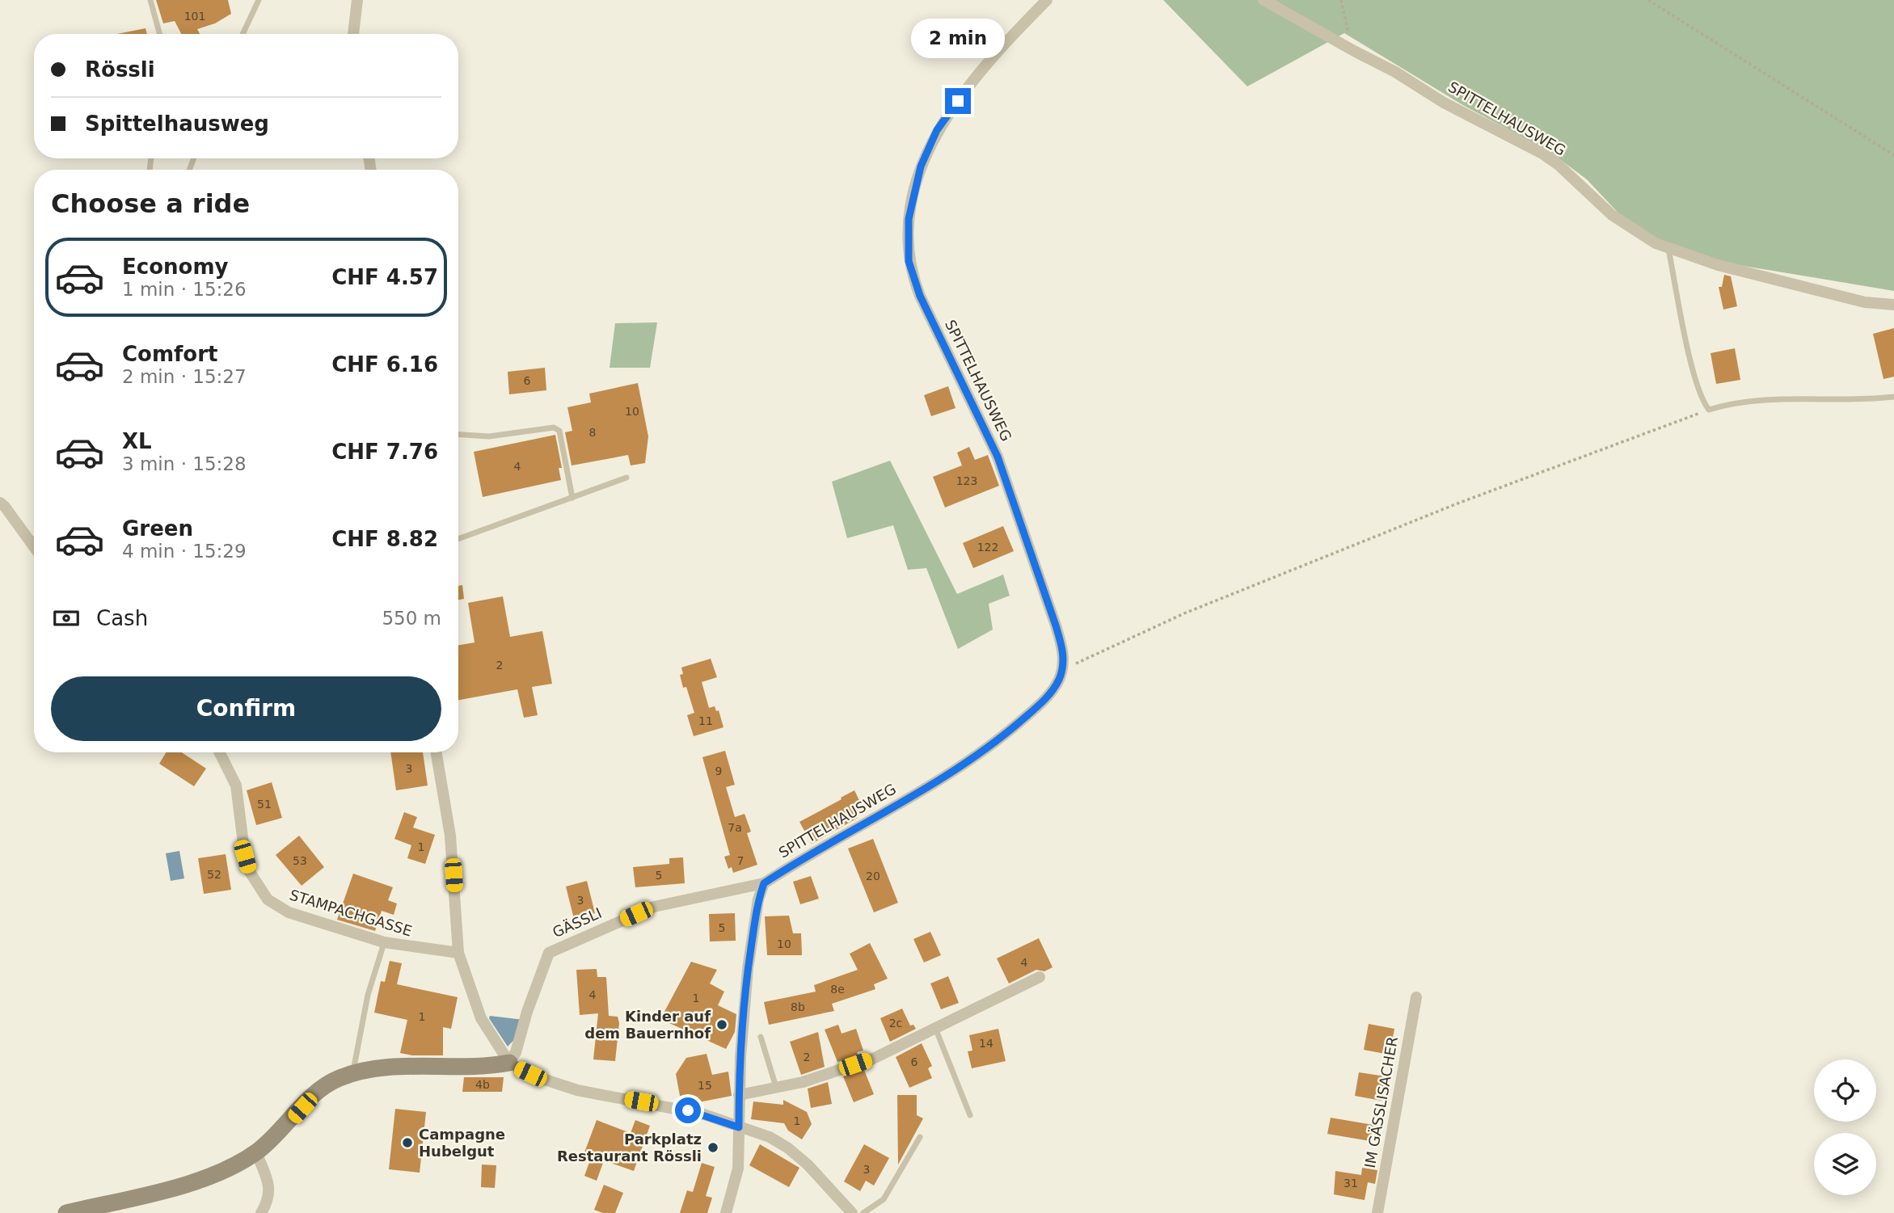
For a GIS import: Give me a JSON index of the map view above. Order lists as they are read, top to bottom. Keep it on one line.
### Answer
{"streets":{"street":["SPITTELHAUSWEG","STAMPACHGASSE","GÄSSLI","IM GÄSSLISACHER"]},"crossings":[["SPITTELHAUSWEG","GÄSSLI"]],"places":["Kinder auf dem Bauernhof","Campagne Hubelgut","Parkplatz Restaurant Rössli"],"house_numbers":["101","6","10","8","4","123","122","2","11","3","9","51","7a","1","53","7","52","5","20","3","5","10","4","8e","4","1","8b","1","2c","14","2","6","4b","15","1","3","31"],"page":{"bubble":"2 min","banner":["Rössli","Spittelhausweg"],"heading":"Choose a ride","list":[{"name":"Economy","note":"1 min · 15:26","value":"CHF 4.57"},{"name":"Comfort","note":"2 min · 15:27","value":"CHF 6.16"},{"name":"XL","note":"3 min · 15:28","value":"CHF 7.76"},{"name":"Green","note":"4 min · 15:29","value":"CHF 8.82"}],"pay":["Cash","550 m"],"buttons":"Confirm"}}
